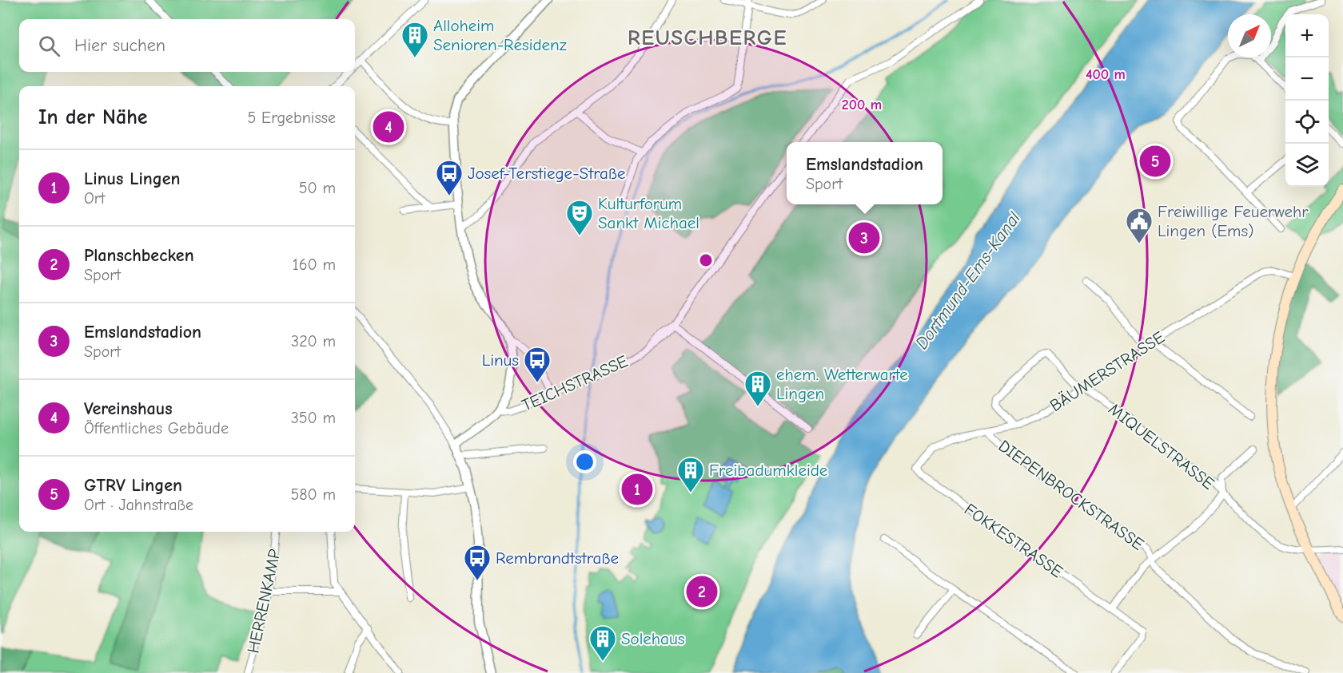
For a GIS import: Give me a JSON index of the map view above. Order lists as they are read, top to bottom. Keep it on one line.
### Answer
{"streets":{"street":["BÄUMERSTRASSE","TEICHSTRASSE","MIQUELSTRASSE","DIEPENBROCKSTRASSE","FOKKESTRASSE","HERRENKAMP"]},"crossings":[["BÄUMERSTRASSE","MIQUELSTRASSE"],["BÄUMERSTRASSE","DIEPENBROCKSTRASSE"],["BÄUMERSTRASSE","FOKKESTRASSE"]],"districts":["REUSCHBERGE"],"water":["Dortmund-Ems-Kanal"],"places":{"building":["Alloheim Senioren-Residenz","ehem. Wetterwarte Lingen","Freibadumkleide","Solehaus"],"bus stop":["Josef-Terstiege-Straße","Linus","Rembrandtstraße"],"theatre":["Kulturforum Sankt Michael"],"public building":["Freiwillige Feuerwehr Lingen (Ems)"]},"north":"top right","page":{"map_buttons":["+","−"],"search":"Hier suchen","heading":["In der Nähe","5 Ergebnisse"],"pins":["4","5","3","1","2"],"popup":["Emslandstadion","Sport"],"list":[{"mark":"1","name":"Linus Lingen","note":"Ort","value":"50 m"},{"mark":"2","name":"Planschbecken","note":"Sport","value":"160 m"},{"mark":"3","name":"Emslandstadion","note":"Sport","value":"320 m"},{"mark":"4","name":"Vereinshaus","note":"Öffentliches Gebäude","value":"350 m"},{"mark":"5","name":"GTRV Lingen","note":"Ort · Jahnstraße","value":"580 m"}]},"rings":["400 m","200 m"]}
